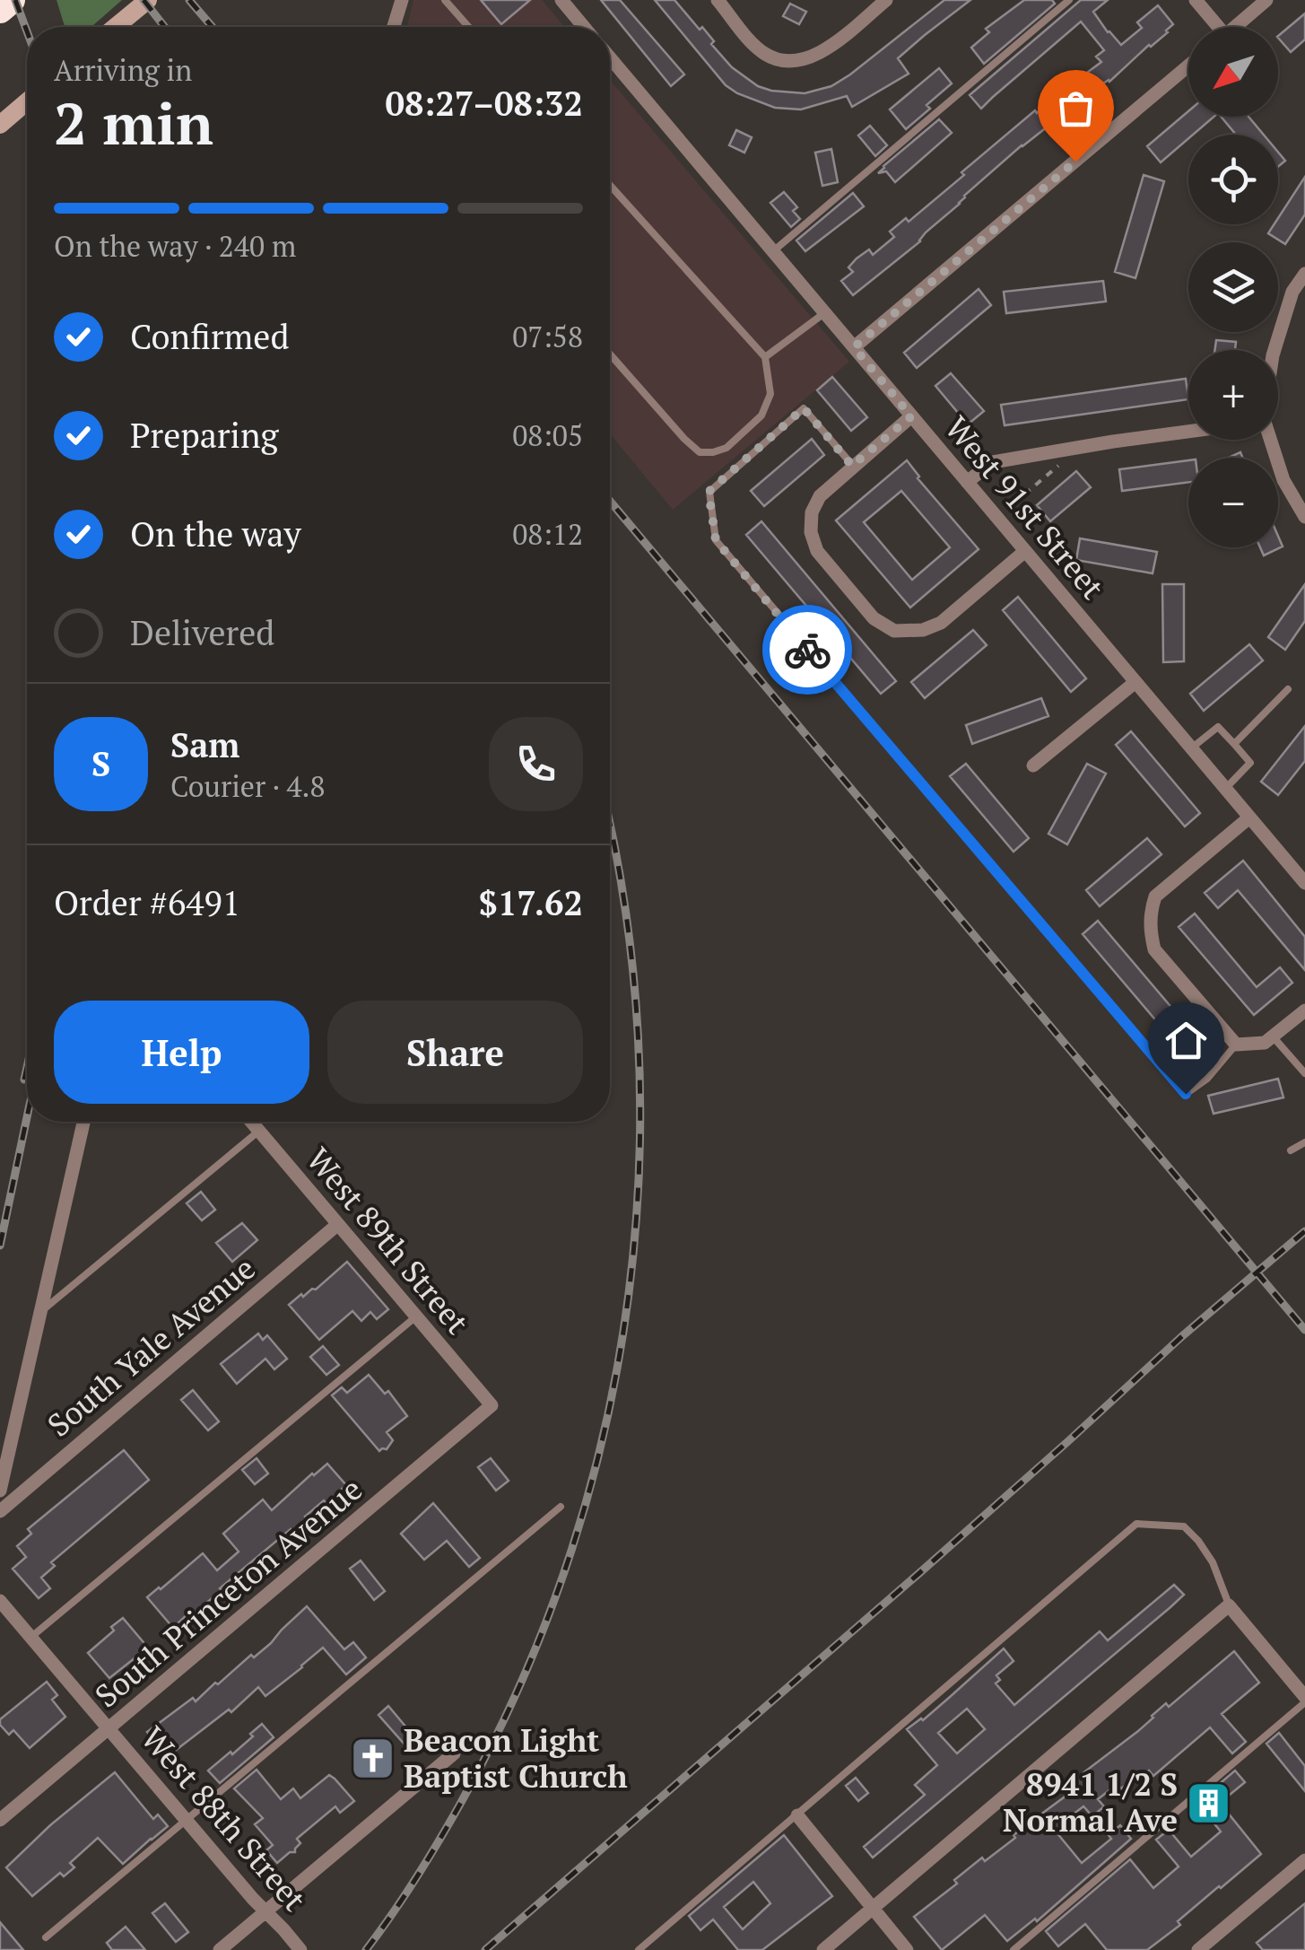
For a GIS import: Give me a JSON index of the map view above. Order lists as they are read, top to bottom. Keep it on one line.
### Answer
{"streets":{"street":["West 91st Street","West 89th Street","South Yale Avenue","South Princeton Avenue","West 88th Street"]},"crossings":[["West 89th Street","South Yale Avenue"],["West 89th Street","South Princeton Avenue"],["South Princeton Avenue","West 88th Street"]],"places":{"church":["Beacon Light Baptist Church"],"building":["8941 1/2 S Normal Ave"]},"north":"bottom left","page":{"map_buttons":["+","−"],"heading":["2 min","Arriving in","08:27–08:32"],"panel":["Sam","Courier · 4.8","Order #6491","$17.62"],"bar":"On the way · 240 m","list":[["Confirmed","07:58"],["Preparing","08:05"],["On the way","08:12"],"Delivered"],"round":"S","buttons":["Help","Share"]}}
